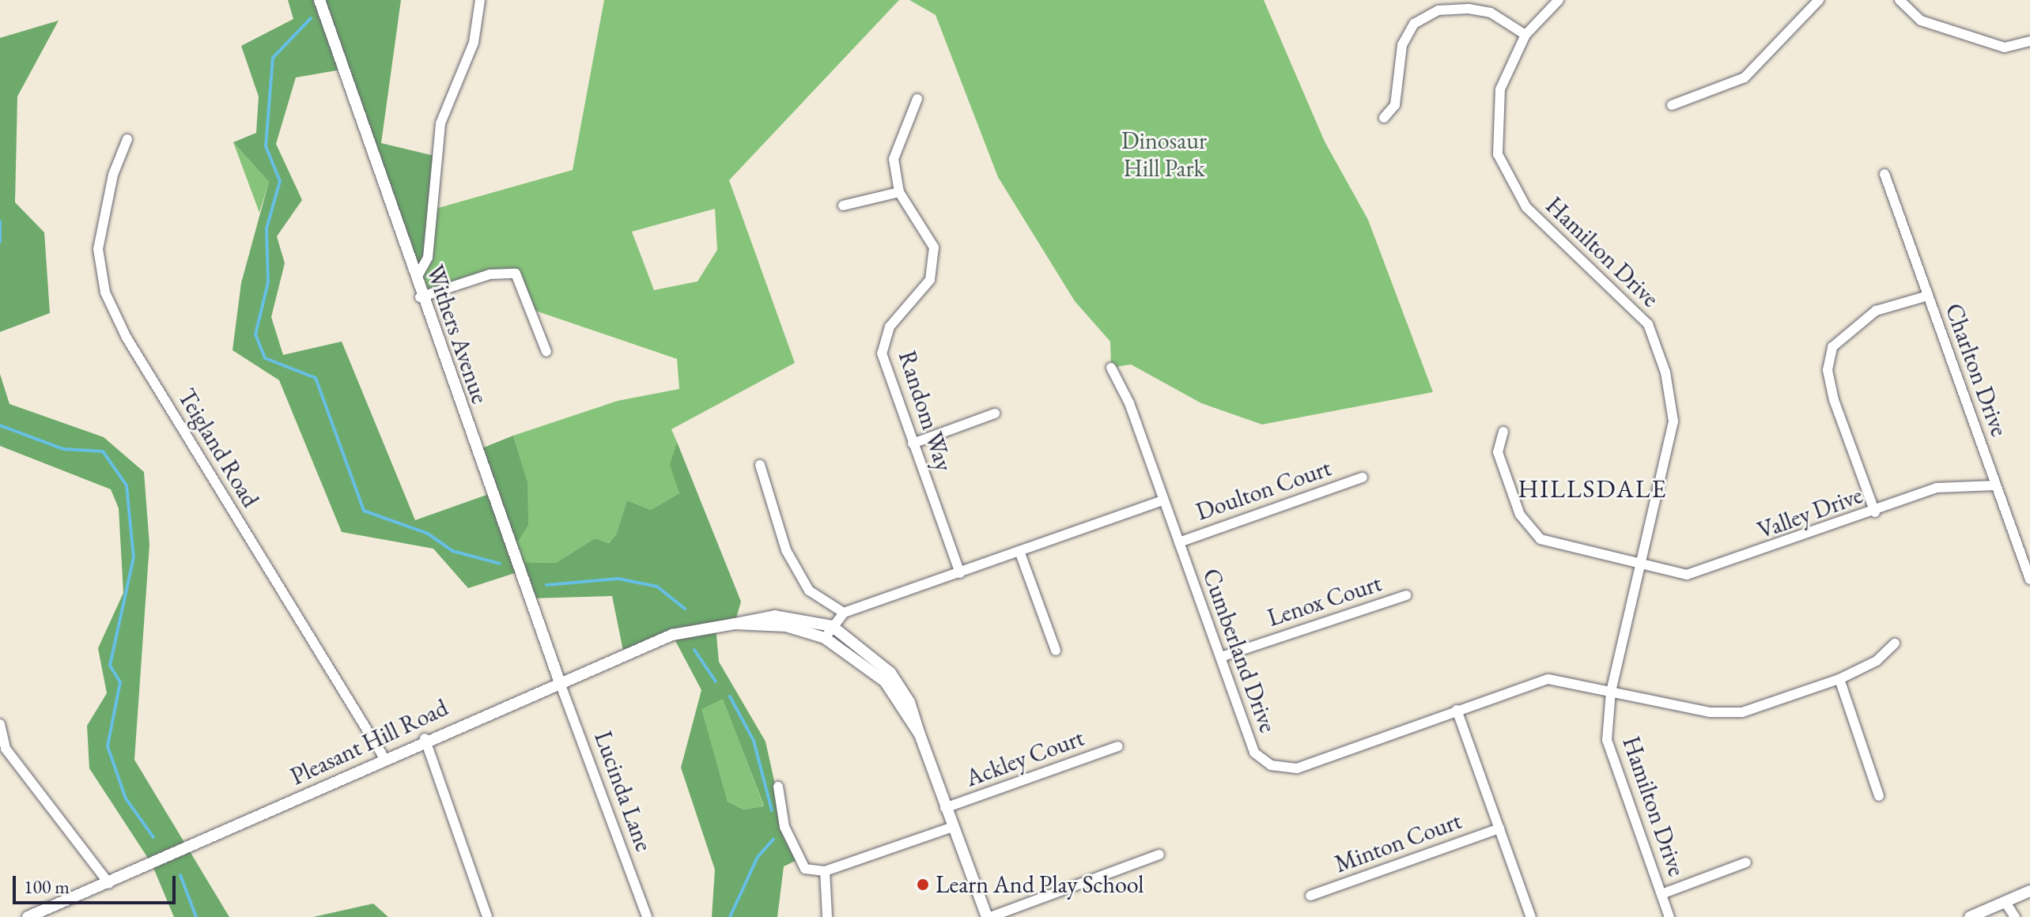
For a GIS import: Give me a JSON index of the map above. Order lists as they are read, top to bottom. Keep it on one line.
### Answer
{"streets":{"street":["Hamilton Drive","Withers Avenue","Charlton Drive","Random Way","Teigland Road","Doulton Court","Valley Drive","Lenox Court","Cumberland Drive","Pleasant Hill Road","Ackley Court","Lucinda Lane","Minton Court"]},"crossings":[["Hamilton Drive","Valley Drive"],["Hamilton Drive","Cumberland Drive"],["Withers Avenue","Pleasant Hill Road"],["Withers Avenue","Lucinda Lane"],["Charlton Drive","Valley Drive"],["Teigland Road","Pleasant Hill Road"],["Doulton Court","Cumberland Drive"],["Lenox Court","Cumberland Drive"],["Pleasant Hill Road","Ackley Court"],["Pleasant Hill Road","Lucinda Lane"]],"districts":["HILLSDALE"],"parks":["Dinosaur Hill Park"],"places":["Learn And Play School"],"scale_bar":"100 m"}
